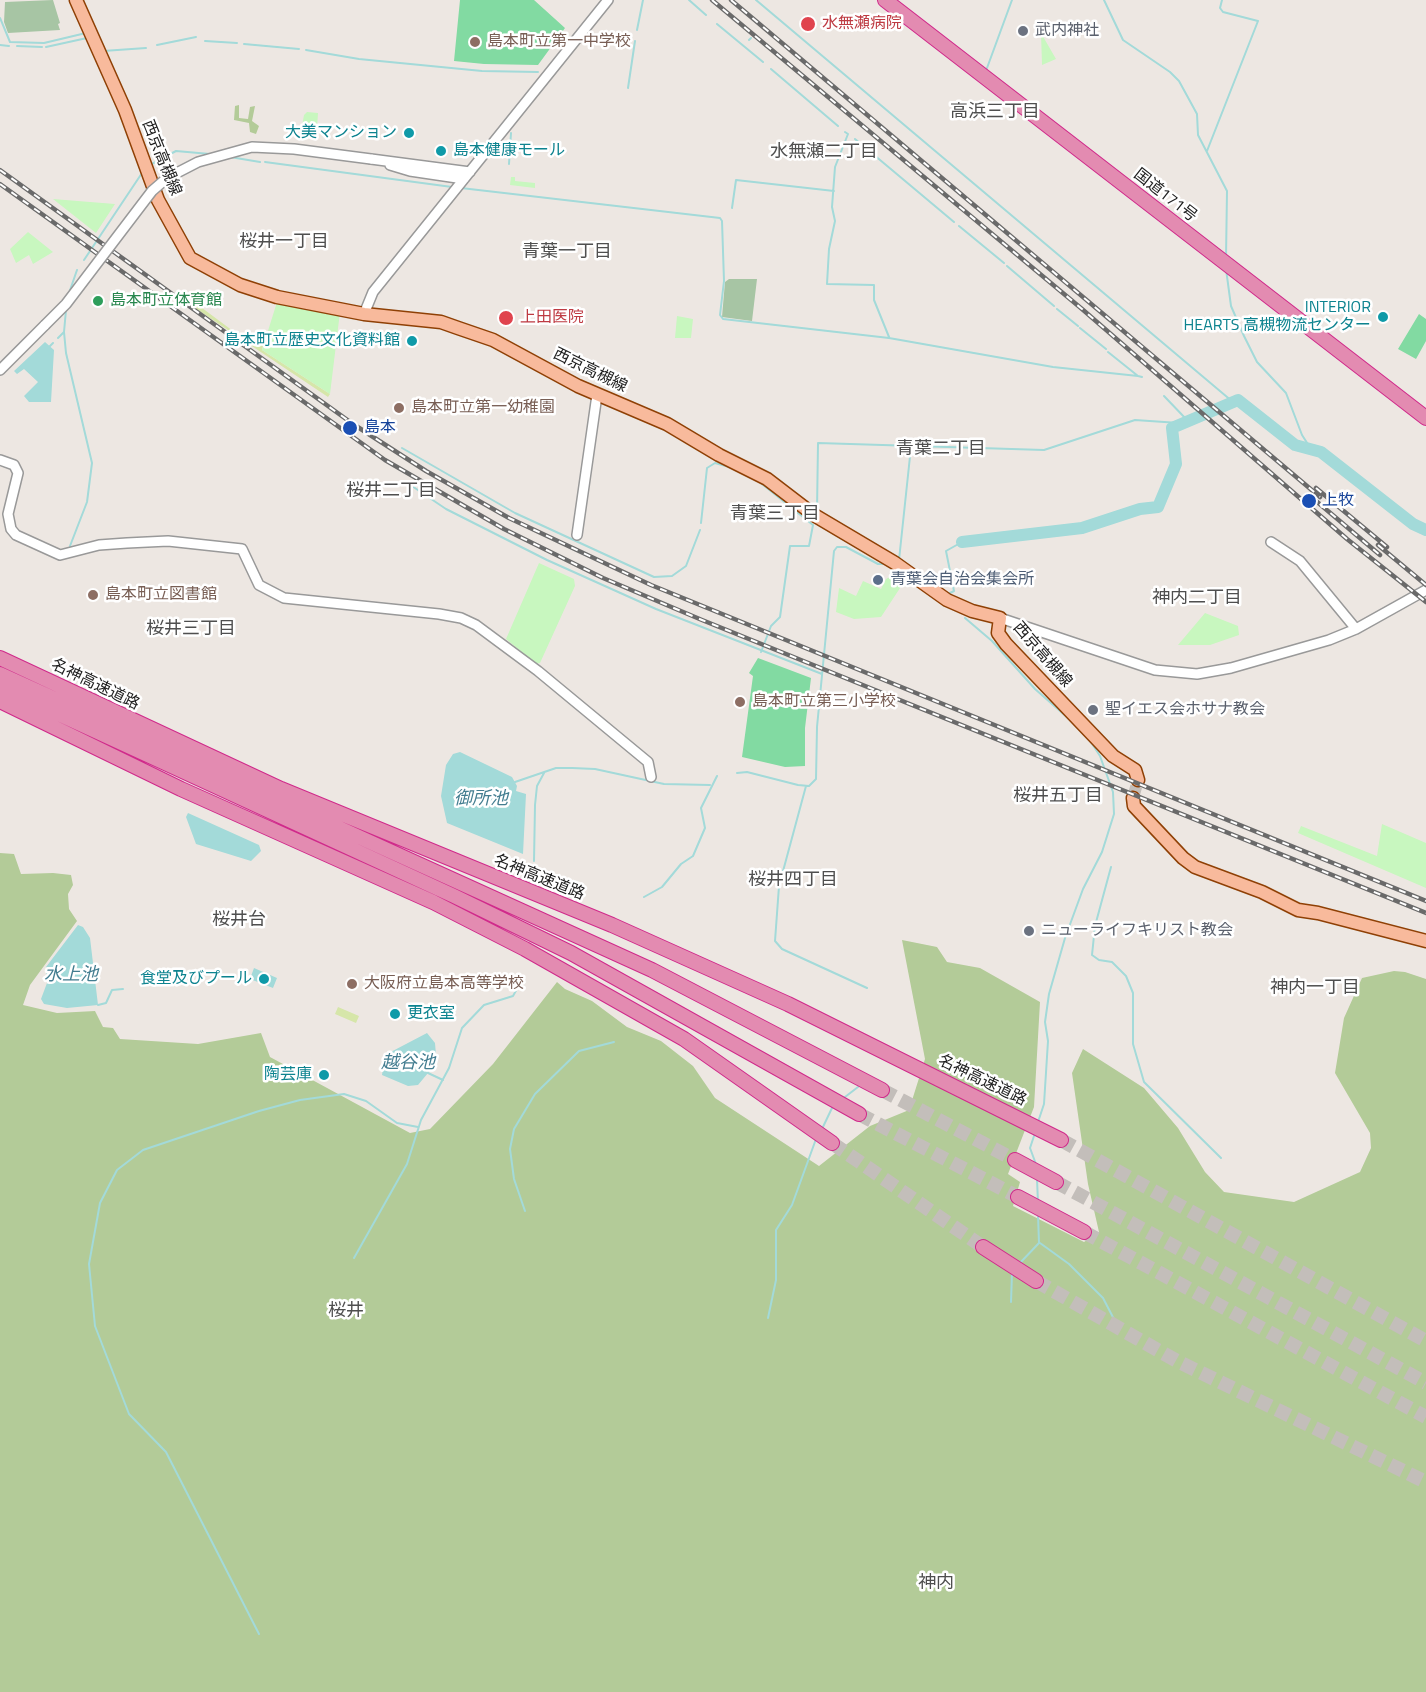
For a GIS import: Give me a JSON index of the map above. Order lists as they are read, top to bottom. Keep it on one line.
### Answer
{"streets":{"highway":["国道171号","名神高速道路"],"main road":["西京高槻線"]},"districts":["高浜三丁目","水無瀬二丁目","桜井一丁目","青葉一丁目","青葉二丁目","桜井二丁目","青葉三丁目","神内二丁目","桜井三丁目","桜井五丁目","桜井四丁目","桜井台","神内一丁目","桜井","神内"],"water":["御所池","水上池","越谷池"],"places":["水無瀬病院","武内神社","島本町立第一中学校","大美マンション","島本健康モール","島本町立体育館","INTERIOR HEARTS 高槻物流センター","上田医院","島本町立歴史文化資料館","島本町立第一幼稚園","島本","上牧","青葉会自治会集会所","島本町立図書館","島本町立第三小学校","聖イエス会ホサナ教会","ニューライフキリスト教会","食堂及びプール","大阪府立島本高等学校","更衣室","陶芸庫"]}
